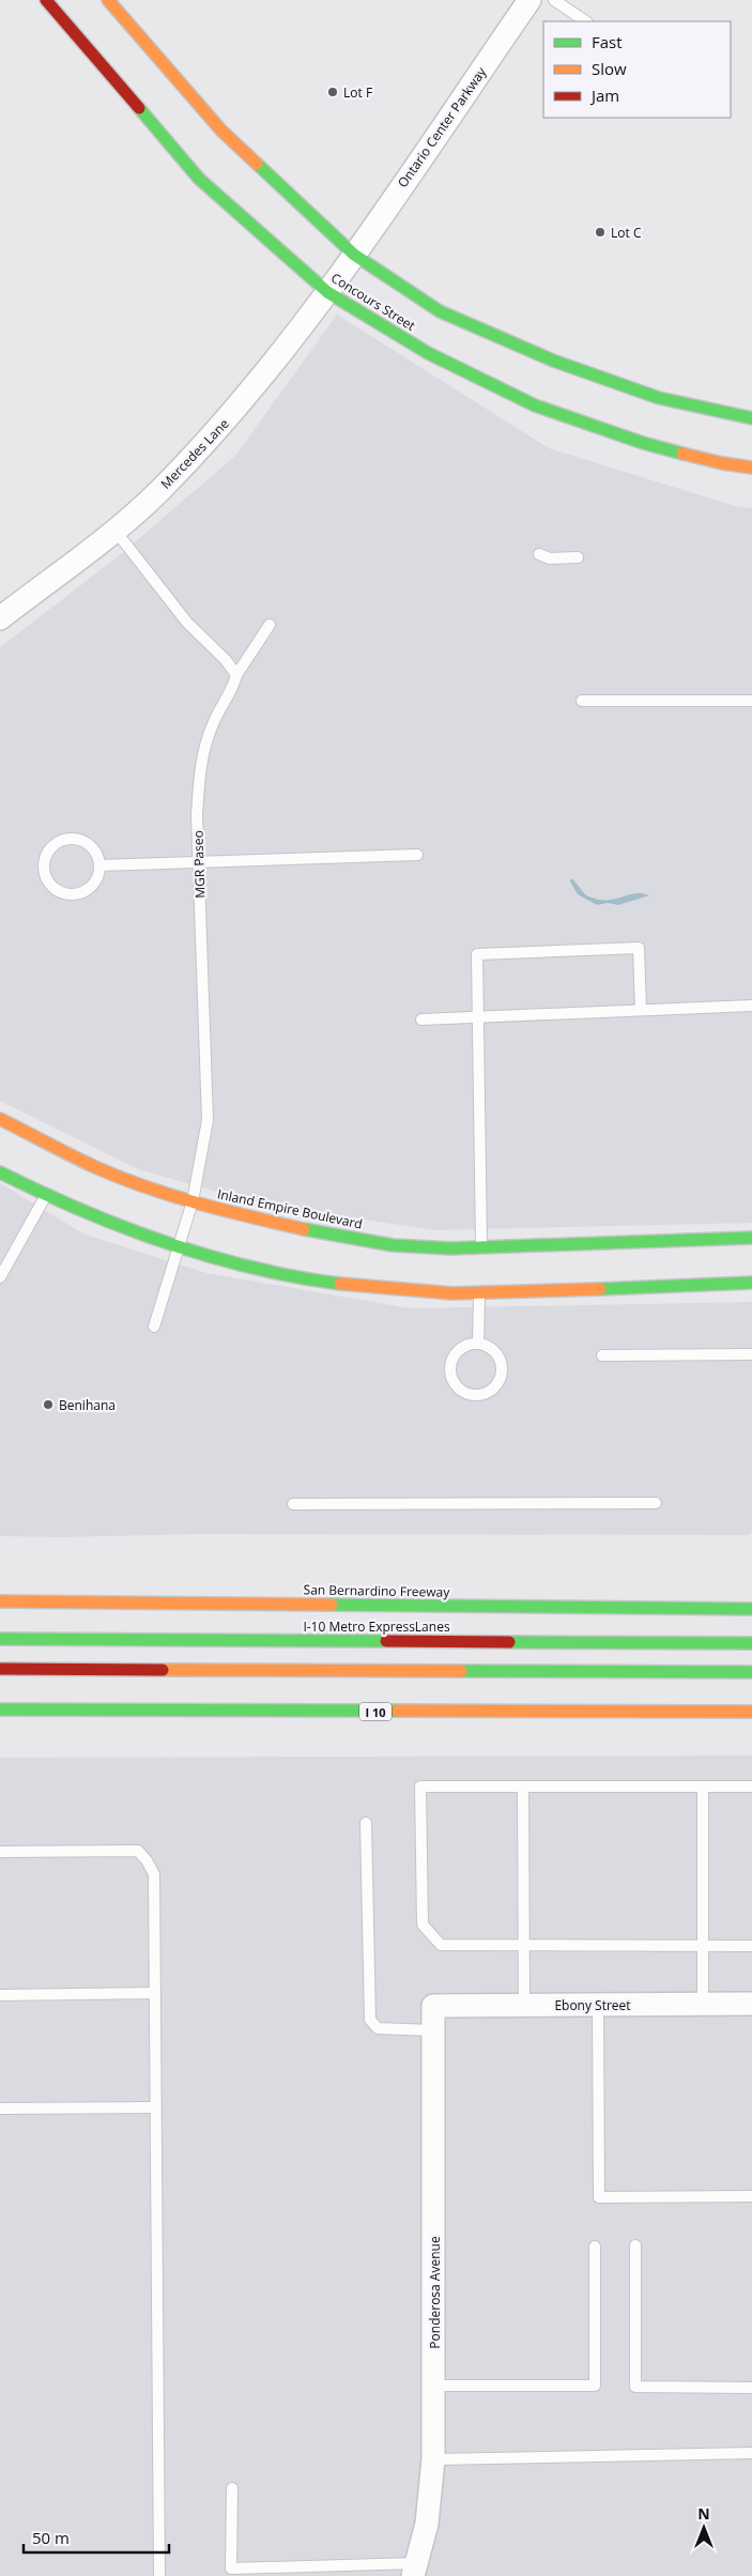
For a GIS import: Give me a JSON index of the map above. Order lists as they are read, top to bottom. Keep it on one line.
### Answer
{"streets":{"main road":["Concours Street","Inland Empire Boulevard","San Bernardino Freeway","I-10 Metro ExpressLanes","I 10"],"street":["Ontario Center Parkway","Mercedes Lane","Ebony Street","Ponderosa Avenue"],"lane":["MGR Paseo"]},"crossings":[["Ontario Center Parkway","Concours Street"],["Ontario Center Parkway","Mercedes Lane"],["Concours Street","Mercedes Lane"],["MGR Paseo","Inland Empire Boulevard"],["Ebony Street","Ponderosa Avenue"]],"places":["Lot F","Lot C","Benihana"],"legend":["Fast","Slow","Jam"],"scale_bar":"50 m","north":"top"}
